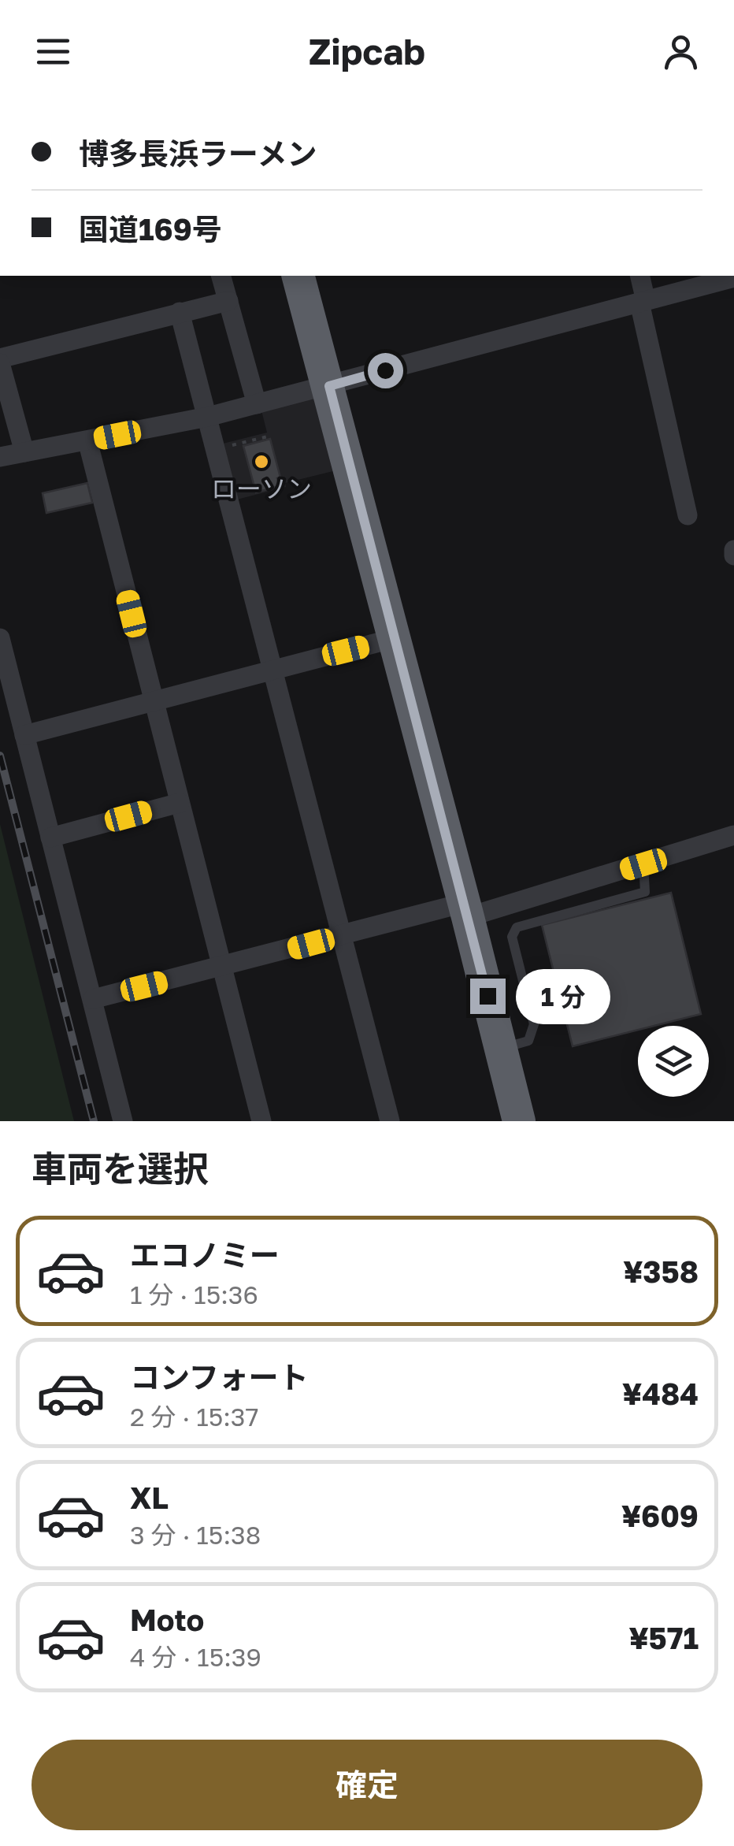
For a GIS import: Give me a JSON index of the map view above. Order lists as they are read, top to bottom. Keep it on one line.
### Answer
{"places":["ローソン"],"page":{"header":"Zipcab","banner":["博多長浜ラーメン","国道169号"],"bubble":"1 分","heading":"車両を選択","list":[{"name":"エコノミー","note":"1 分 · 15:36","value":"¥358"},{"name":"コンフォート","note":"2 分 · 15:37","value":"¥484"},{"name":"XL","note":"3 分 · 15:38","value":"¥609"},{"name":"Moto","note":"4 分 · 15:39","value":"¥571"}],"buttons":"確定"}}
